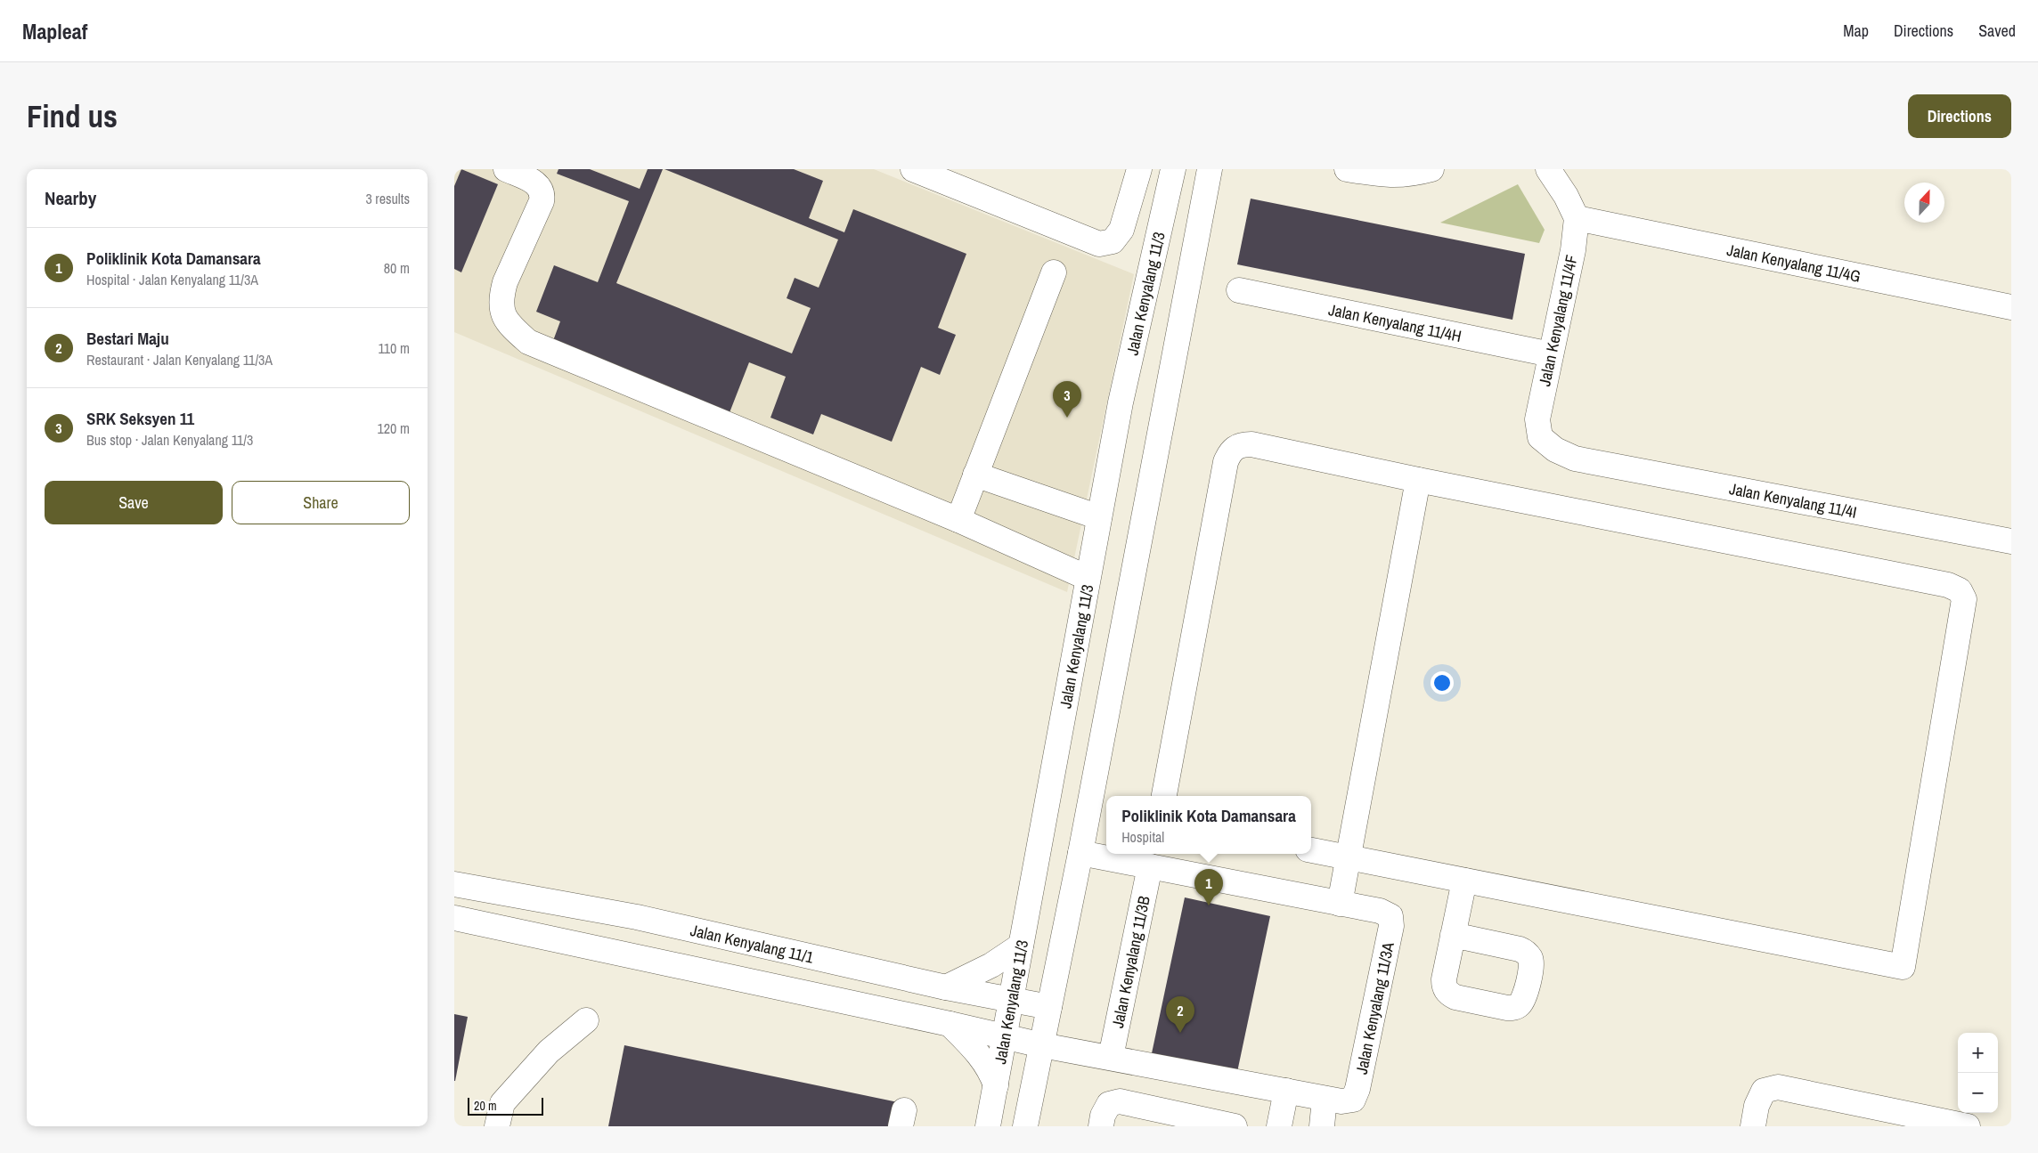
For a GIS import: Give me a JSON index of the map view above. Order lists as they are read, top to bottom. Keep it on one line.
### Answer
{"streets":{"street":["Jalan Kenyalang 11/4G","Jalan Kenyalang 11/3","Jalan Kenyalang 11/4F","Jalan Kenyalang 11/4H","Jalan Kenyalang 11/4I","Jalan Kenyalang 11/1","Jalan Kenyalang 11/3B","Jalan Kenyalang 11/3A"]},"crossings":[["Jalan Kenyalang 11/4G","Jalan Kenyalang 11/4F"],["Jalan Kenyalang 11/3","Jalan Kenyalang 11/1"],["Jalan Kenyalang 11/4F","Jalan Kenyalang 11/4H"],["Jalan Kenyalang 11/4F","Jalan Kenyalang 11/4I"],["Jalan Kenyalang 11/3B","Jalan Kenyalang 11/3A"]],"scale_bar":"20 m","north":"top","page":{"header":"Mapleaf","nav":["Map","Directions","Saved"],"buttons":["Directions",["Save","Share"]],"title":"Find us","heading":["Nearby","3 results"],"list":[{"mark":"1","name":"Poliklinik Kota Damansara","note":"Hospital · Jalan Kenyalang 11/3A","value":"80 m"},{"mark":"2","name":"Bestari Maju","note":"Restaurant · Jalan Kenyalang 11/3A","value":"110 m"},{"mark":"3","name":"SRK Seksyen 11","note":"Bus stop · Jalan Kenyalang 11/3","value":"120 m"}],"pins":["3","1","2"],"popup":["Poliklinik Kota Damansara","Hospital"],"map_buttons":["+","−"],"scale":"20 m"}}
